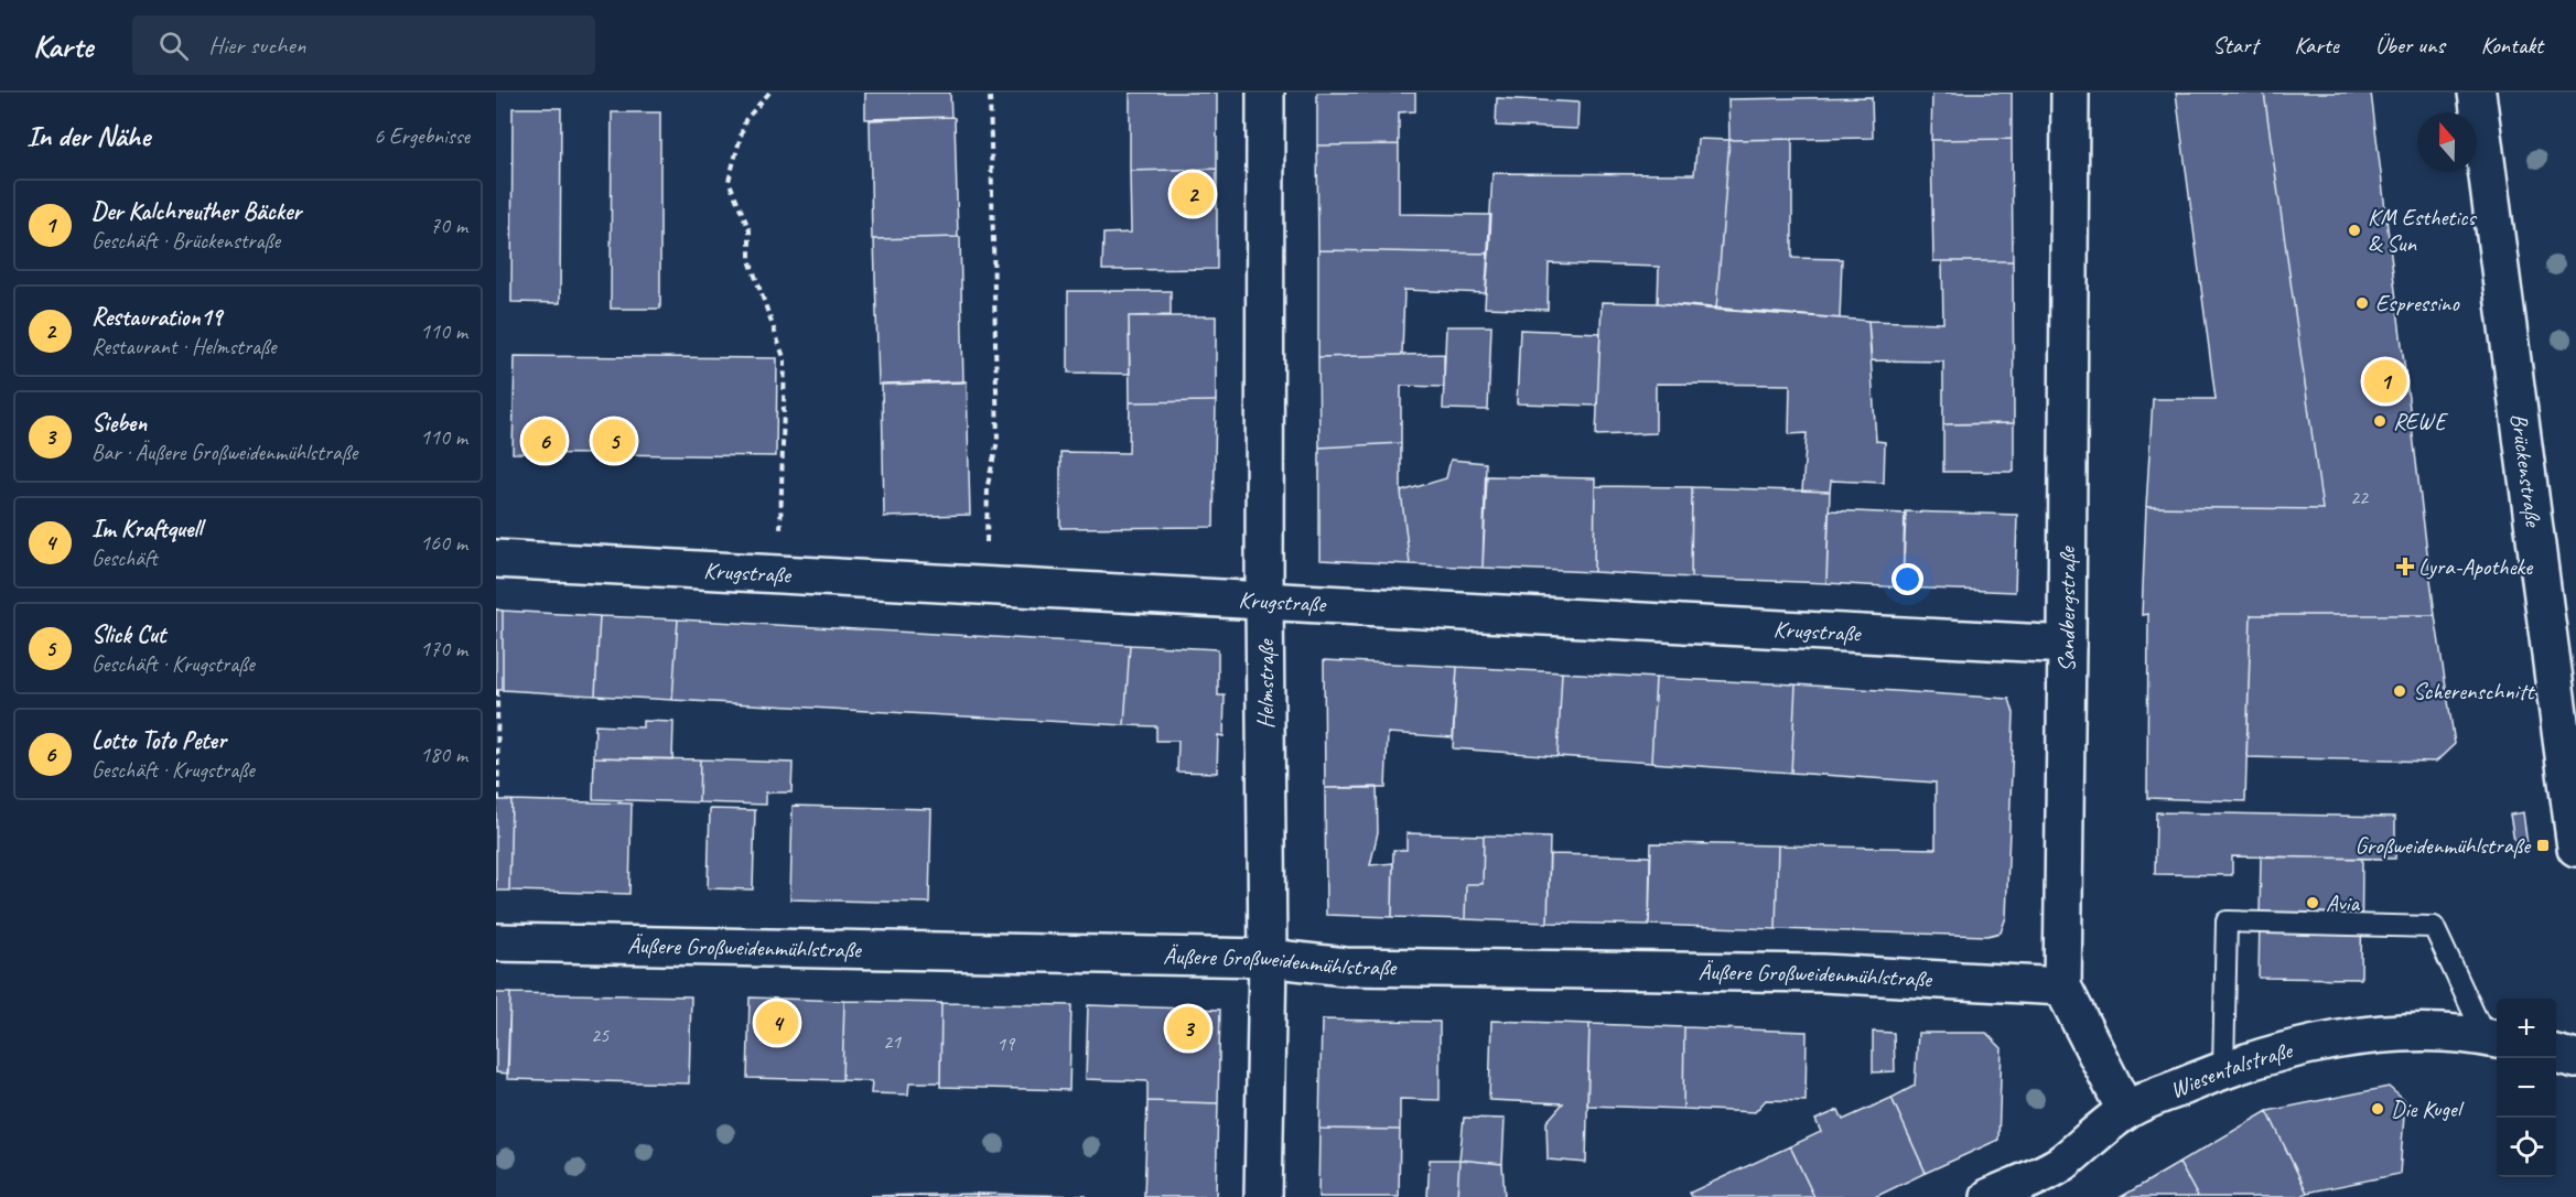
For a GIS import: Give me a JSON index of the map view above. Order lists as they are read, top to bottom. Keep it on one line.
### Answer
{"streets":{"street":["Brückenstraße","Krugstraße","Sandbergstraße","Helmstraße","Äußere Großweidenmühlstraße","Wiesentalstraße"]},"crossings":[["Krugstraße","Sandbergstraße"],["Krugstraße","Helmstraße"],["Sandbergstraße","Äußere Großweidenmühlstraße"],["Sandbergstraße","Wiesentalstraße"],["Helmstraße","Äußere Großweidenmühlstraße"]],"places":{"other":["KM Esthetics & Sun","Espressino","REWE","Scherenschnitt","Avia","Die Kugel"],"health":["Lyra-Apotheke"],"transit":["Großweidenmühlstraße"]},"house_numbers":["22","25","21","19"],"north":"top","page":{"header":"Karte","search":"Hier suchen","nav":["Start","Karte","Über uns","Kontakt"],"heading":["In der Nähe","6 Ergebnisse"],"pins":["2","1","5","6","4","3"],"list":[{"mark":"1","name":"Der Kalchreuther Bäcker","note":"Geschäft · Brückenstraße","value":"70 m"},{"mark":"2","name":"Restauration19","note":"Restaurant · Helmstraße","value":"110 m"},{"mark":"3","name":"Sieben","note":"Bar · Äußere Großweidenmühlstraße","value":"110 m"},{"mark":"4","name":"Im Kraftquell","note":"Geschäft","value":"160 m"},{"mark":"5","name":"Slick Cut","note":"Geschäft · Krugstraße","value":"170 m"},{"mark":"6","name":"Lotto Toto Peter","note":"Geschäft · Krugstraße","value":"180 m"}],"map_buttons":["+","−"]}}
